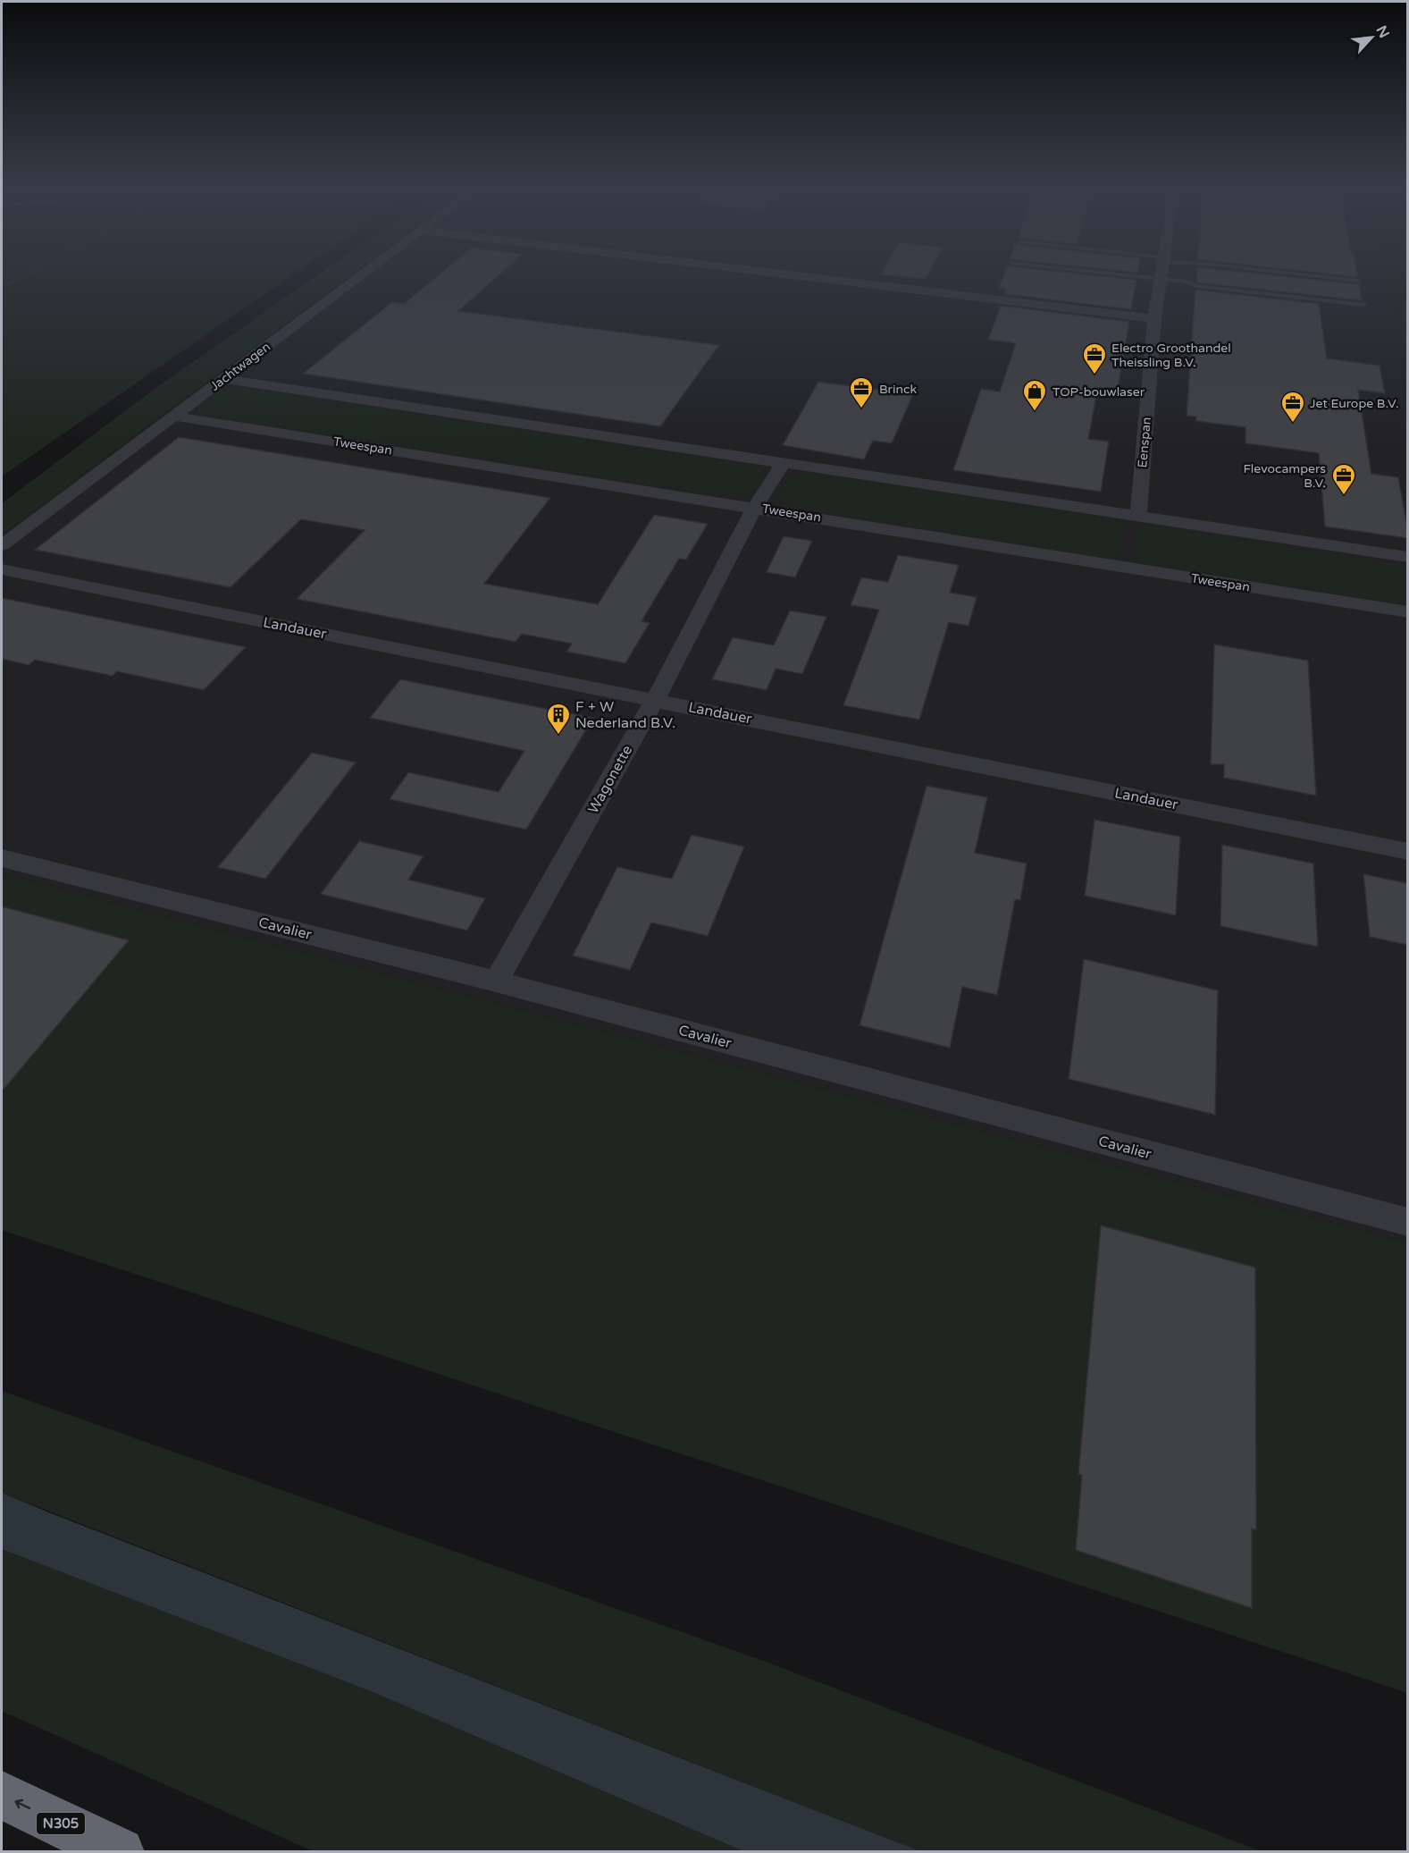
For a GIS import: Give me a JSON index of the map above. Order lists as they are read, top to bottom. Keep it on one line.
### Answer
{"streets":{"highway":["N305"],"street":["Jachtwagen","Eenspan","Tweespan","Landauer","Wagonette","Cavalier"]},"crossings":[["Jachtwagen","Tweespan"],["Tweespan","Wagonette"],["Landauer","Wagonette"],["Wagonette","Cavalier"]],"places":{"office":["Electro Groothandel Theissling B.V.","Brinck","Jet Europe B.V.","Flevocampers B.V."],"shop":["TOP-bouwlaser"],"building":["F + W Nederland B.V."]},"north":"top right"}
